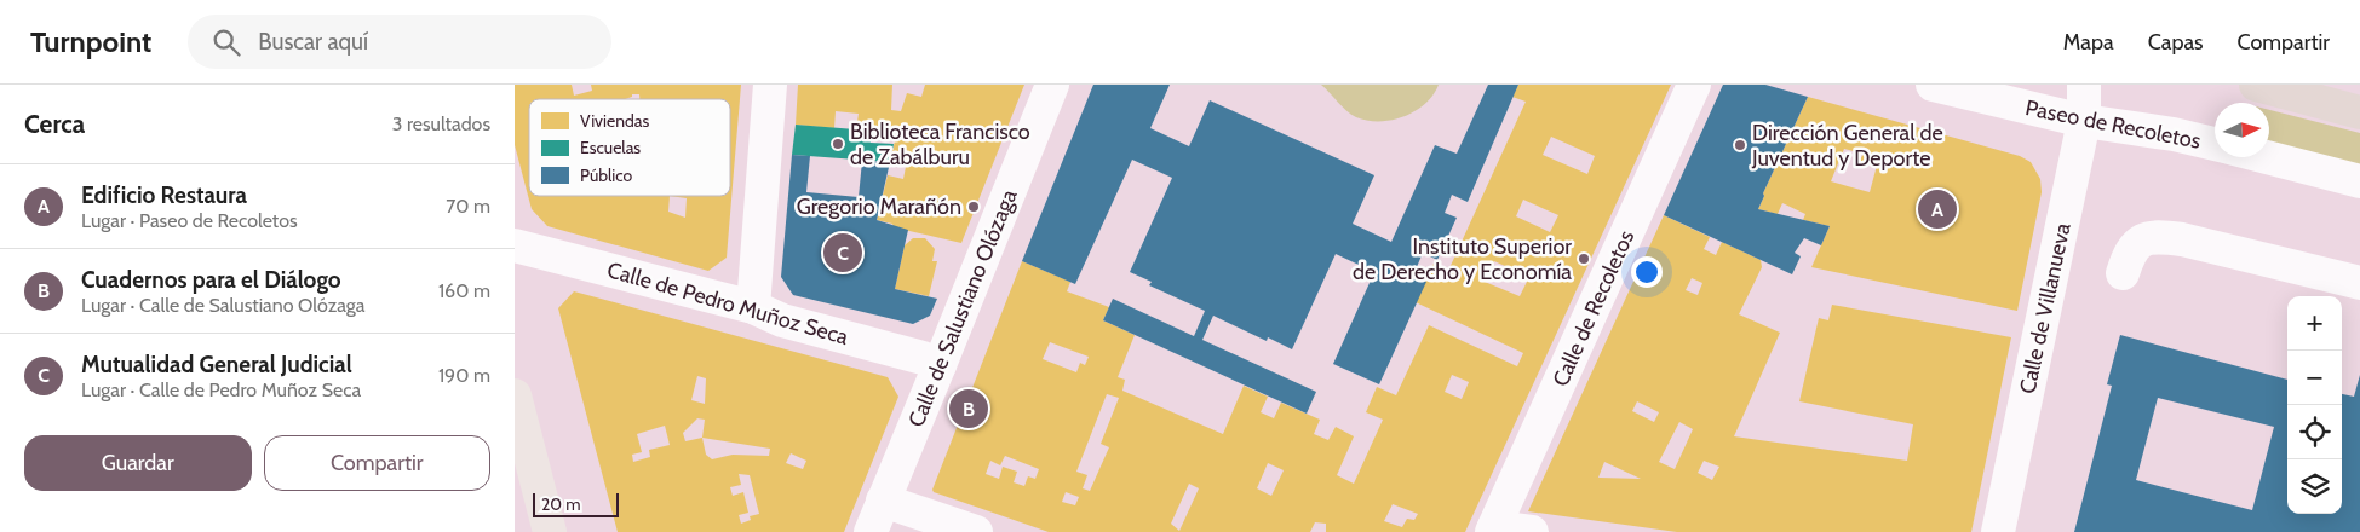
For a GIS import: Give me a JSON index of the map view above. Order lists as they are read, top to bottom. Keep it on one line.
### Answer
{"streets":{"street":["Paseo de Recoletos","Calle de Pedro Muñoz Seca","Calle de Salustiano Olózaga","Calle de Recoletos","Calle de Villanueva"]},"crossings":[["Paseo de Recoletos","Calle de Villanueva"],["Calle de Pedro Muñoz Seca","Calle de Salustiano Olózaga"]],"places":["Biblioteca Francisco de Zabálburu","Dirección General de Juventud y Deporte","Gregorio Marañón","Instituto Superior de Derecho y Economía"],"legend":["Viviendas","Escuelas","Público"],"scale_bar":"20 m","north":"right","page":{"header":"Turnpoint","search":"Buscar aquí","nav":["Mapa","Capas","Compartir"],"heading":["Cerca","3 resultados"],"list":[{"mark":"A","name":"Edificio Restaura","note":"Lugar · Paseo de Recoletos","value":"70 m"},{"mark":"B","name":"Cuadernos para el Diálogo","note":"Lugar · Calle de Salustiano Olózaga","value":"160 m"},{"mark":"C","name":"Mutualidad General Judicial","note":"Lugar · Calle de Pedro Muñoz Seca","value":"190 m"}],"pins":["A","C","B"],"map_buttons":["+","−"],"buttons":["Guardar","Compartir"],"scale":"20 m"}}
